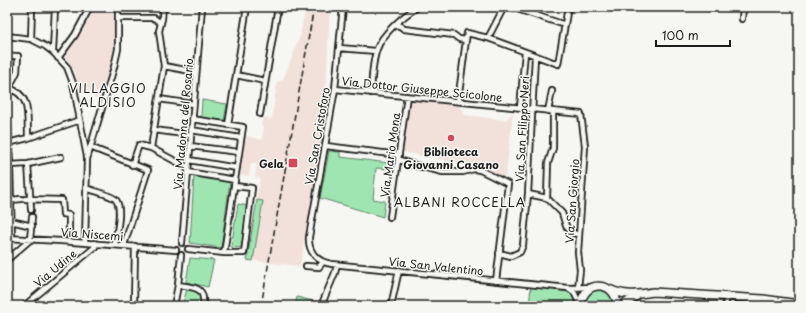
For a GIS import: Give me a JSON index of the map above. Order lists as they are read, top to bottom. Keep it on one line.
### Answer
{"streets":{"street":["Via Dottor Giuseppe Scicolone","Via Madonna del Rosario","Via San Filippo Neri","Via San Cristoforo","Via Mario Mona","Via San Giorgio","Via Niscemi","Via San Valentino","Via Udine"]},"crossings":[["Via Dottor Giuseppe Scicolone","Via San Filippo Neri"],["Via Dottor Giuseppe Scicolone","Via San Cristoforo"],["Via Dottor Giuseppe Scicolone","Via Mario Mona"],["Via Dottor Giuseppe Scicolone","Via San Giorgio"],["Via Madonna del Rosario","Via Niscemi"],["Via San Cristoforo","Via San Valentino"],["Via San Giorgio","Via San Valentino"],["Via Niscemi","Via Udine"]],"districts":["VILLAGGIO ALDISIO","ALBANI ROCCELLA"],"places":{"other":["Biblioteca Giovanni Casano"],"transit":["Gela"]},"scale_bar":"100 m"}
